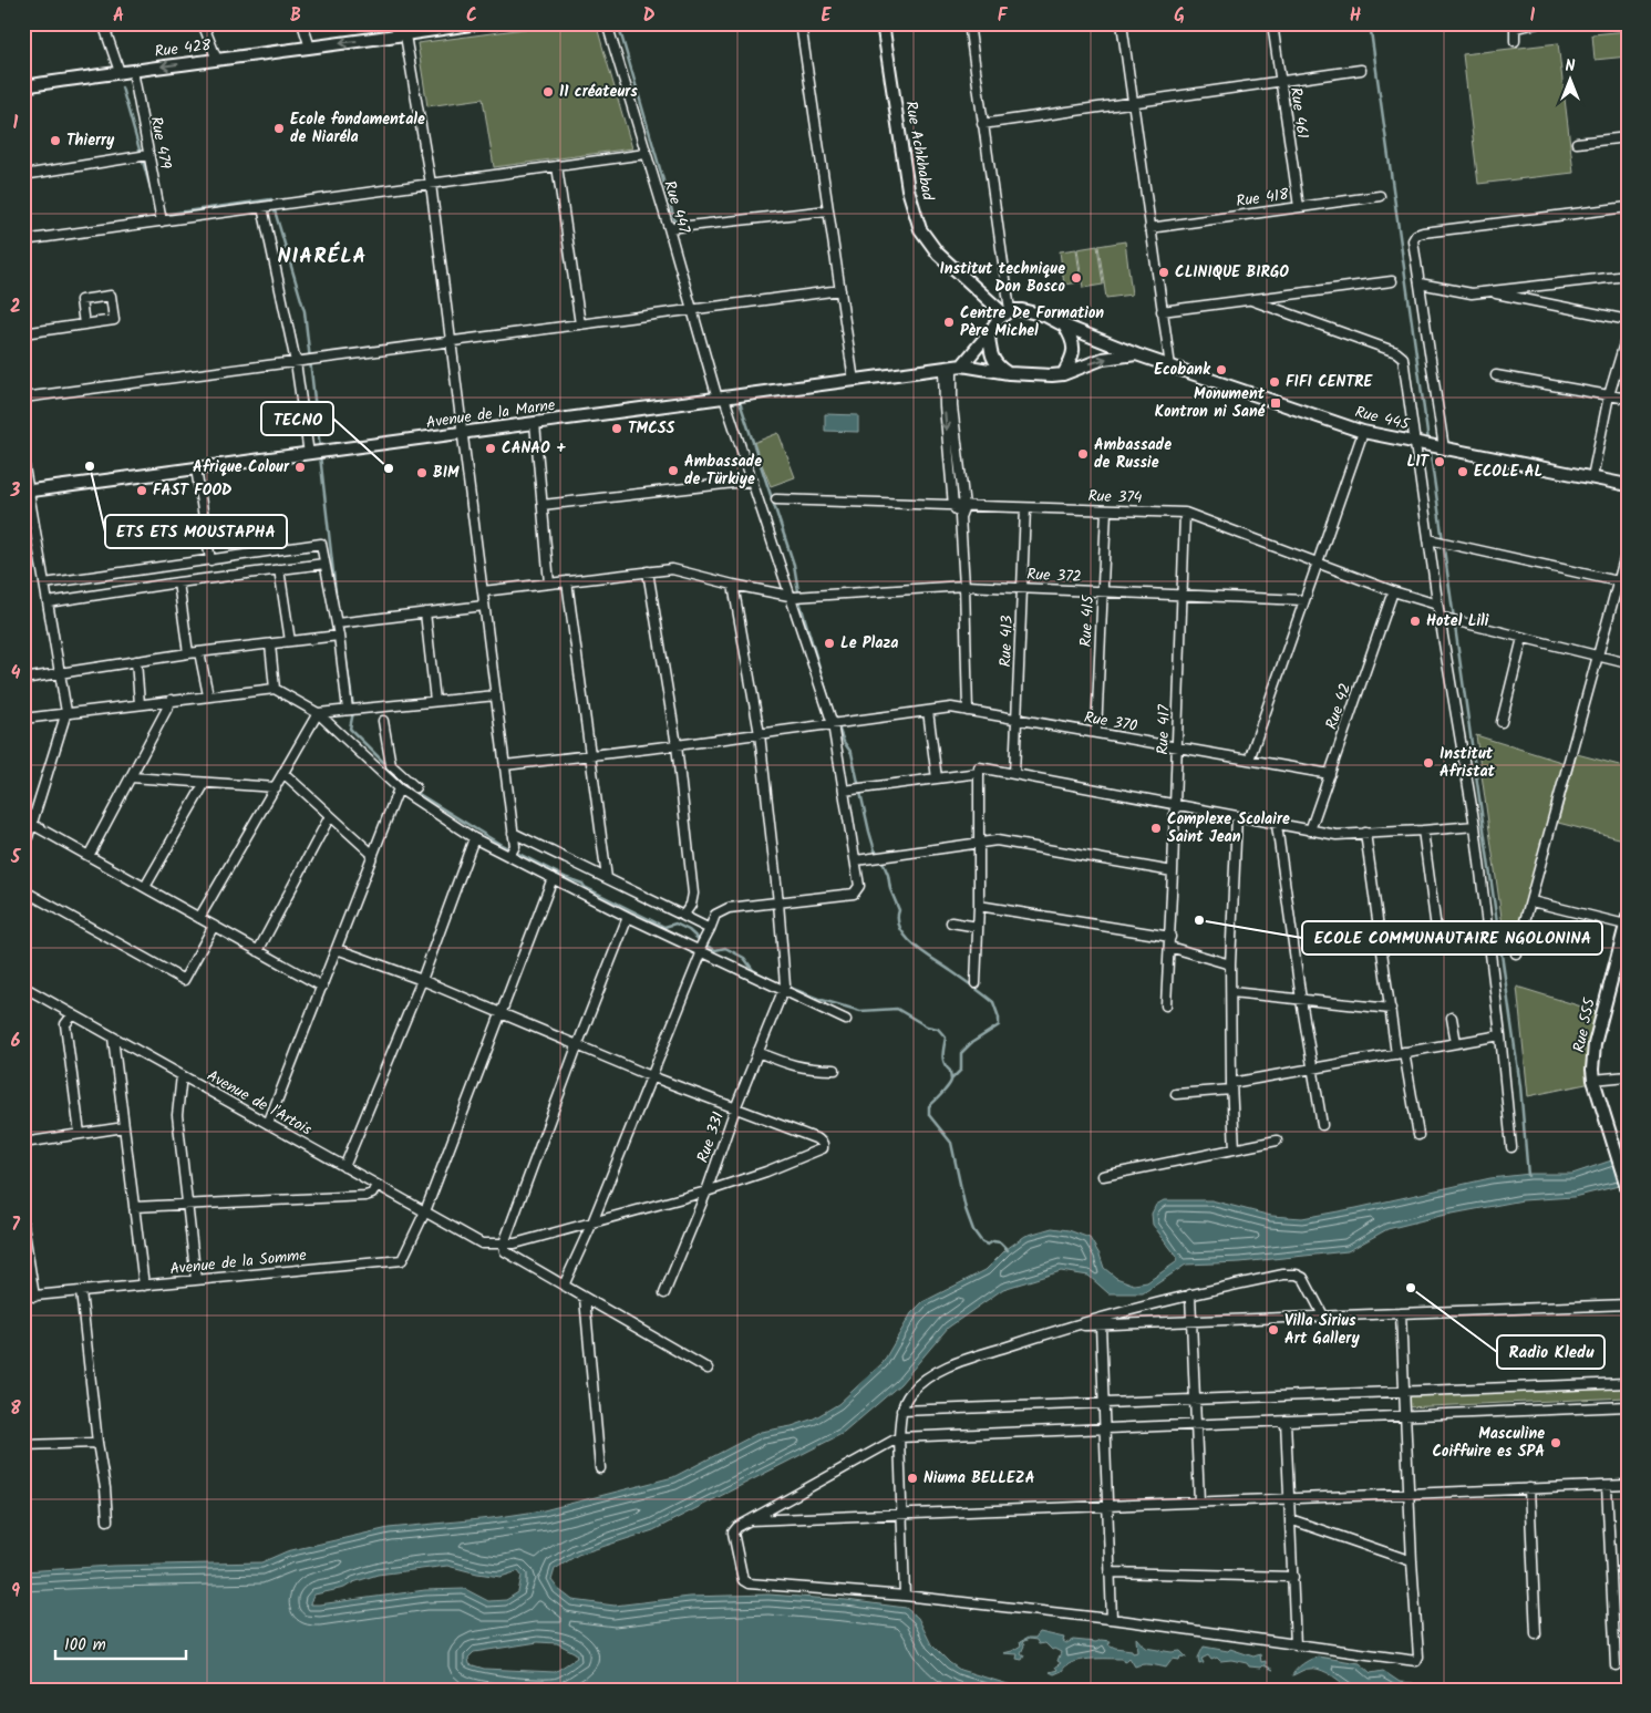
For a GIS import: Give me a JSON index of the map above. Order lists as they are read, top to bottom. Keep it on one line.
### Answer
{"streets":{"street":["Rue 428","Rue 461","Rue 479","Rue Achkhabad","Rue 418","Rue 447","Avenue de la Marne","Rue 445","Rue 374","Rue 372","Rue 415","Rue 413","Rue 42","Rue 370","Rue 417","Rue 555","Avenue de l'Artois","Rue 331","Avenue de la Somme"]},"crossings":[["Rue 428","Rue 479"],["Rue 461","Rue 418"],["Rue Achkhabad","Avenue de la Marne"],["Rue Achkhabad","Rue 445"],["Rue 447","Avenue de la Marne"],["Rue 447","Rue 372"],["Rue 447","Rue 370"],["Avenue de la Marne","Rue 445"],["Rue 374","Rue 415"],["Rue 374","Rue 413"],["Rue 374","Rue 42"],["Rue 374","Rue 417"],["Rue 372","Rue 415"],["Rue 372","Rue 413"],["Rue 372","Rue 417"],["Rue 415","Rue 370"],["Rue 413","Rue 370"],["Rue 42","Rue 370"],["Rue 370","Rue 417"],["Avenue de l'Artois","Avenue de la Somme"]],"one_way":["Rue 428"],"districts":["NIARÉLA"],"places":{"other":["11 créateurs","Ecole fondamentale de Niaréla","Thierry","CLINIQUE BIRGO","Institut technique Don Bosco","Centre De Formation Père Michel","Ecobank","FIFI CENTRE","TMCSS","CANAO +","Ambassade de Russie","L1T","ETS ETS MOUSTAPHA","Afrique Colour","TECNO","Ambassade de Türkiye","ECOLE AL","BIM","FAST FOOD","Hotel Lili","Le Plaza","Institut Afristat","Complexe Scolaire Saint Jean","ECOLE COMMUNAUTAIRE NGOLONINA","Radio Kledu","Villa Sirius Art Gallery","Masculine Coiffuire es SPA","Niuma BELLEZA"],"transit":["Monument Kontron ni Sané"]},"scale_bar":"100 m","north":"top","grid":{"columns":["A","B","C","D","E","F","G","H","I"],"rows":["1","2","3","4","5","6","7","8","9"]}}
